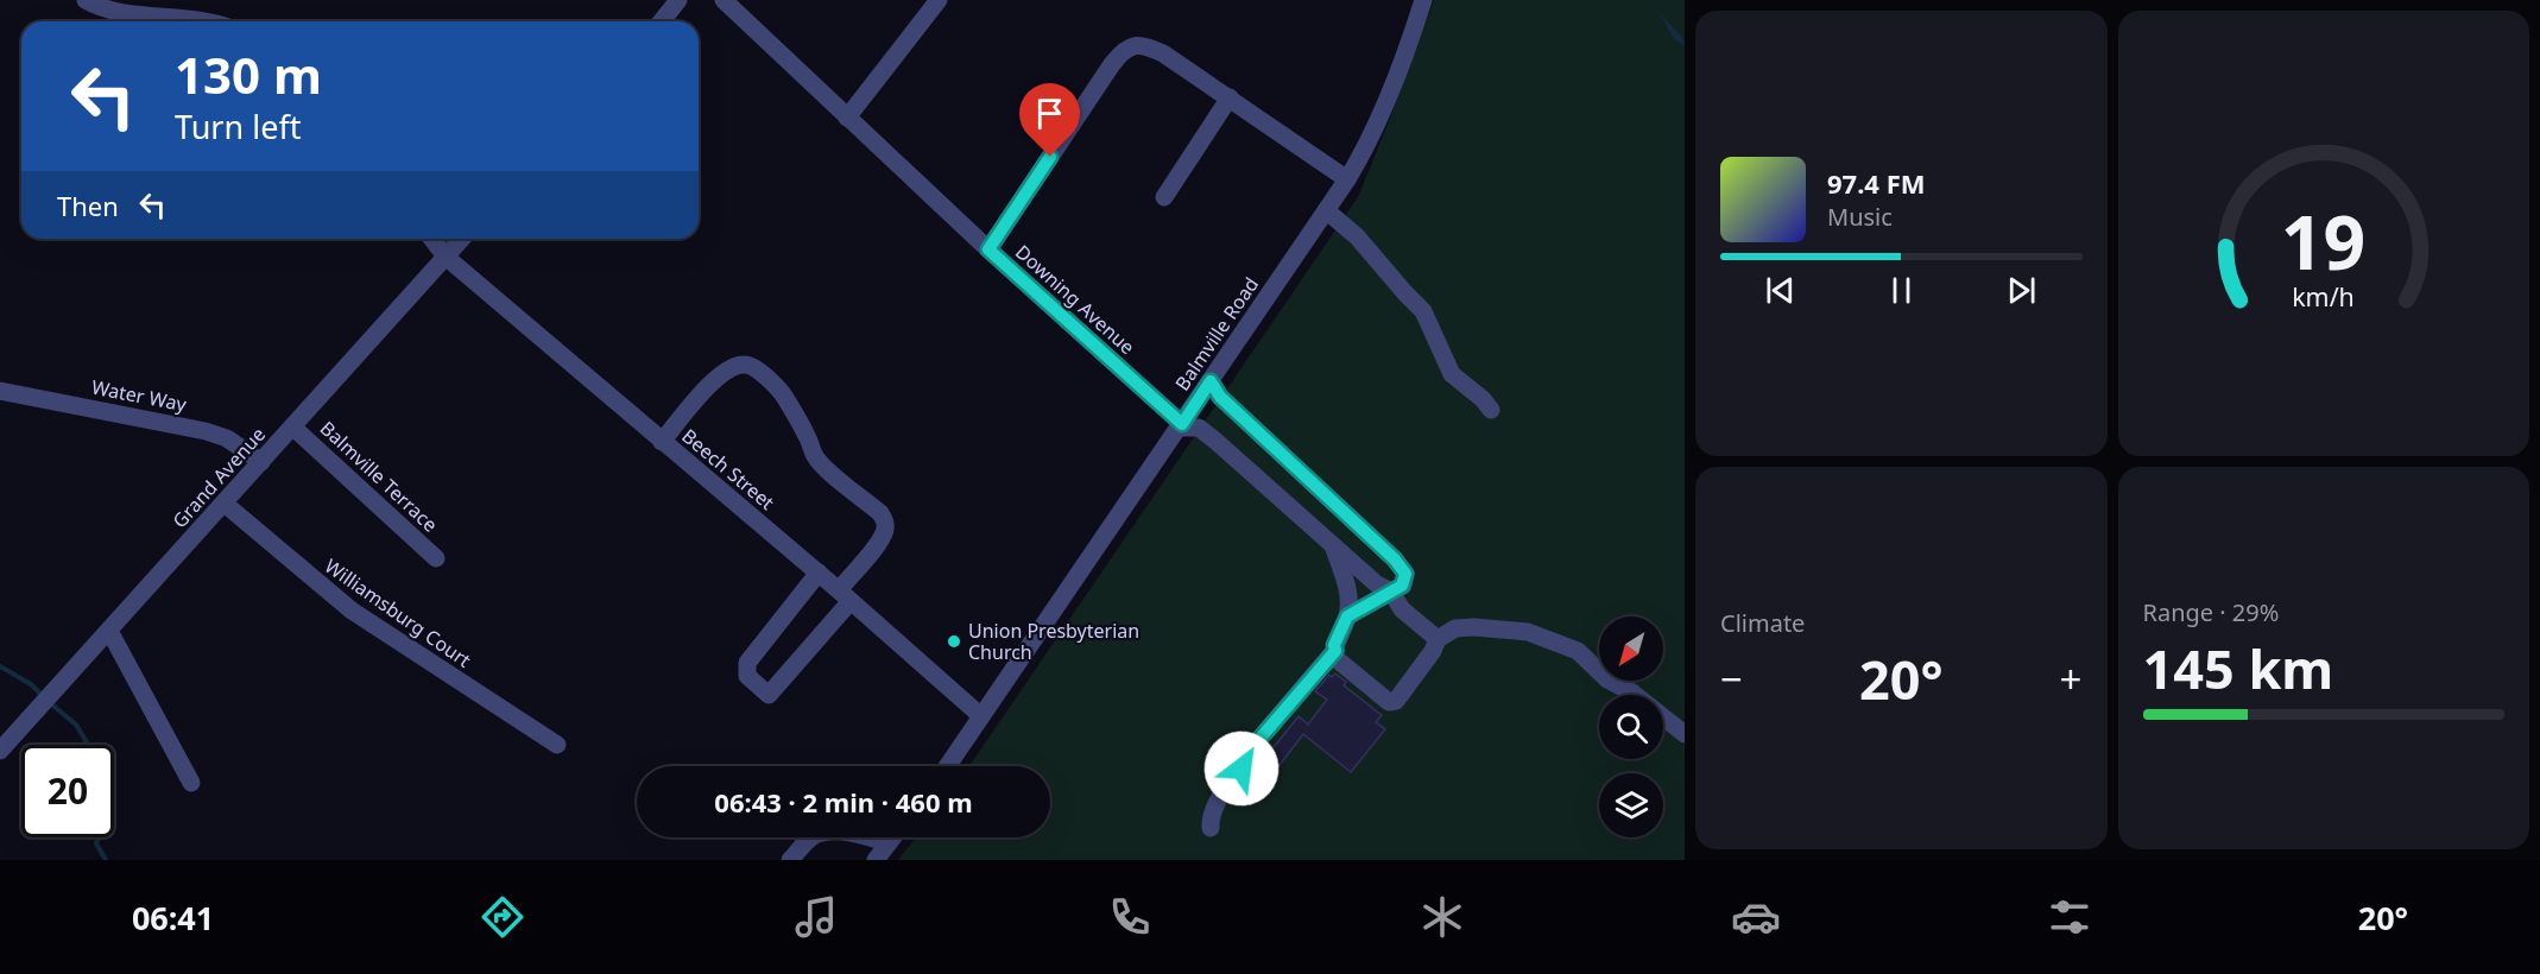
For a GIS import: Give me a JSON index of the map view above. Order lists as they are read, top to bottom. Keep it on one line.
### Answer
{"streets":{"street":["Downing Avenue","Balmville Road","Water Way","Beech Street","Balmville Terrace","Grand Avenue","Williamsburg Court"]},"crossings":[["Downing Avenue","Balmville Road"],["Balmville Road","Beech Street"],["Water Way","Grand Avenue"],["Beech Street","Grand Avenue"],["Balmville Terrace","Grand Avenue"],["Grand Avenue","Williamsburg Court"]],"places":["Union Presbyterian Church"],"north":"bottom left","page":{"turn":["130 m","Turn left"],"song":["97.4 FM","Music"],"then":"Then","tile":["Climate",["Range · 29%","145 km"]],"heat":["−","20°","+"],"limit":"20","trip":"06:43 · 2 min · 460 m","tabs":["06:41","20°"],"gauge":["19","km/h"]}}
